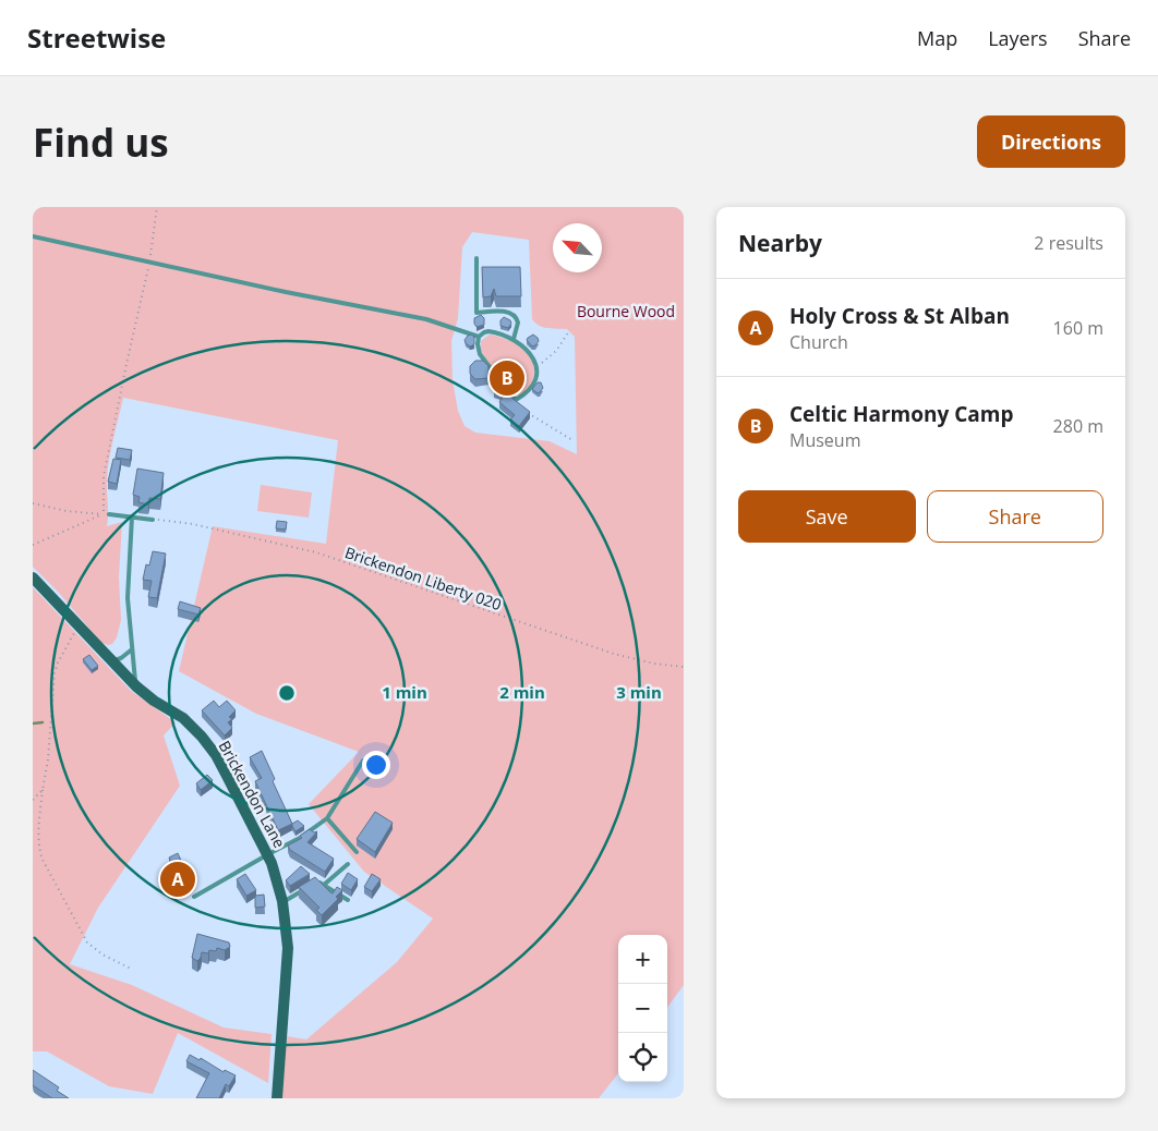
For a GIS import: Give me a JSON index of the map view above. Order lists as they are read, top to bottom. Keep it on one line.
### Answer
{"streets":{"street":["Brickendon Lane"],"path":["Brickendon Liberty 020"]},"parks":["Bourne Wood"],"north":"top left","page":{"header":"Streetwise","nav":["Map","Layers","Share"],"buttons":["Directions",["Save","Share"]],"title":"Find us","heading":["Nearby","2 results"],"list":[{"mark":"A","name":"Holy Cross & St Alban","note":"Church","value":"160 m"},{"mark":"B","name":"Celtic Harmony Camp","note":"Museum","value":"280 m"}],"pins":["B","A"],"map_buttons":["+","−"]},"rings":["1 min","2 min","3 min"]}
